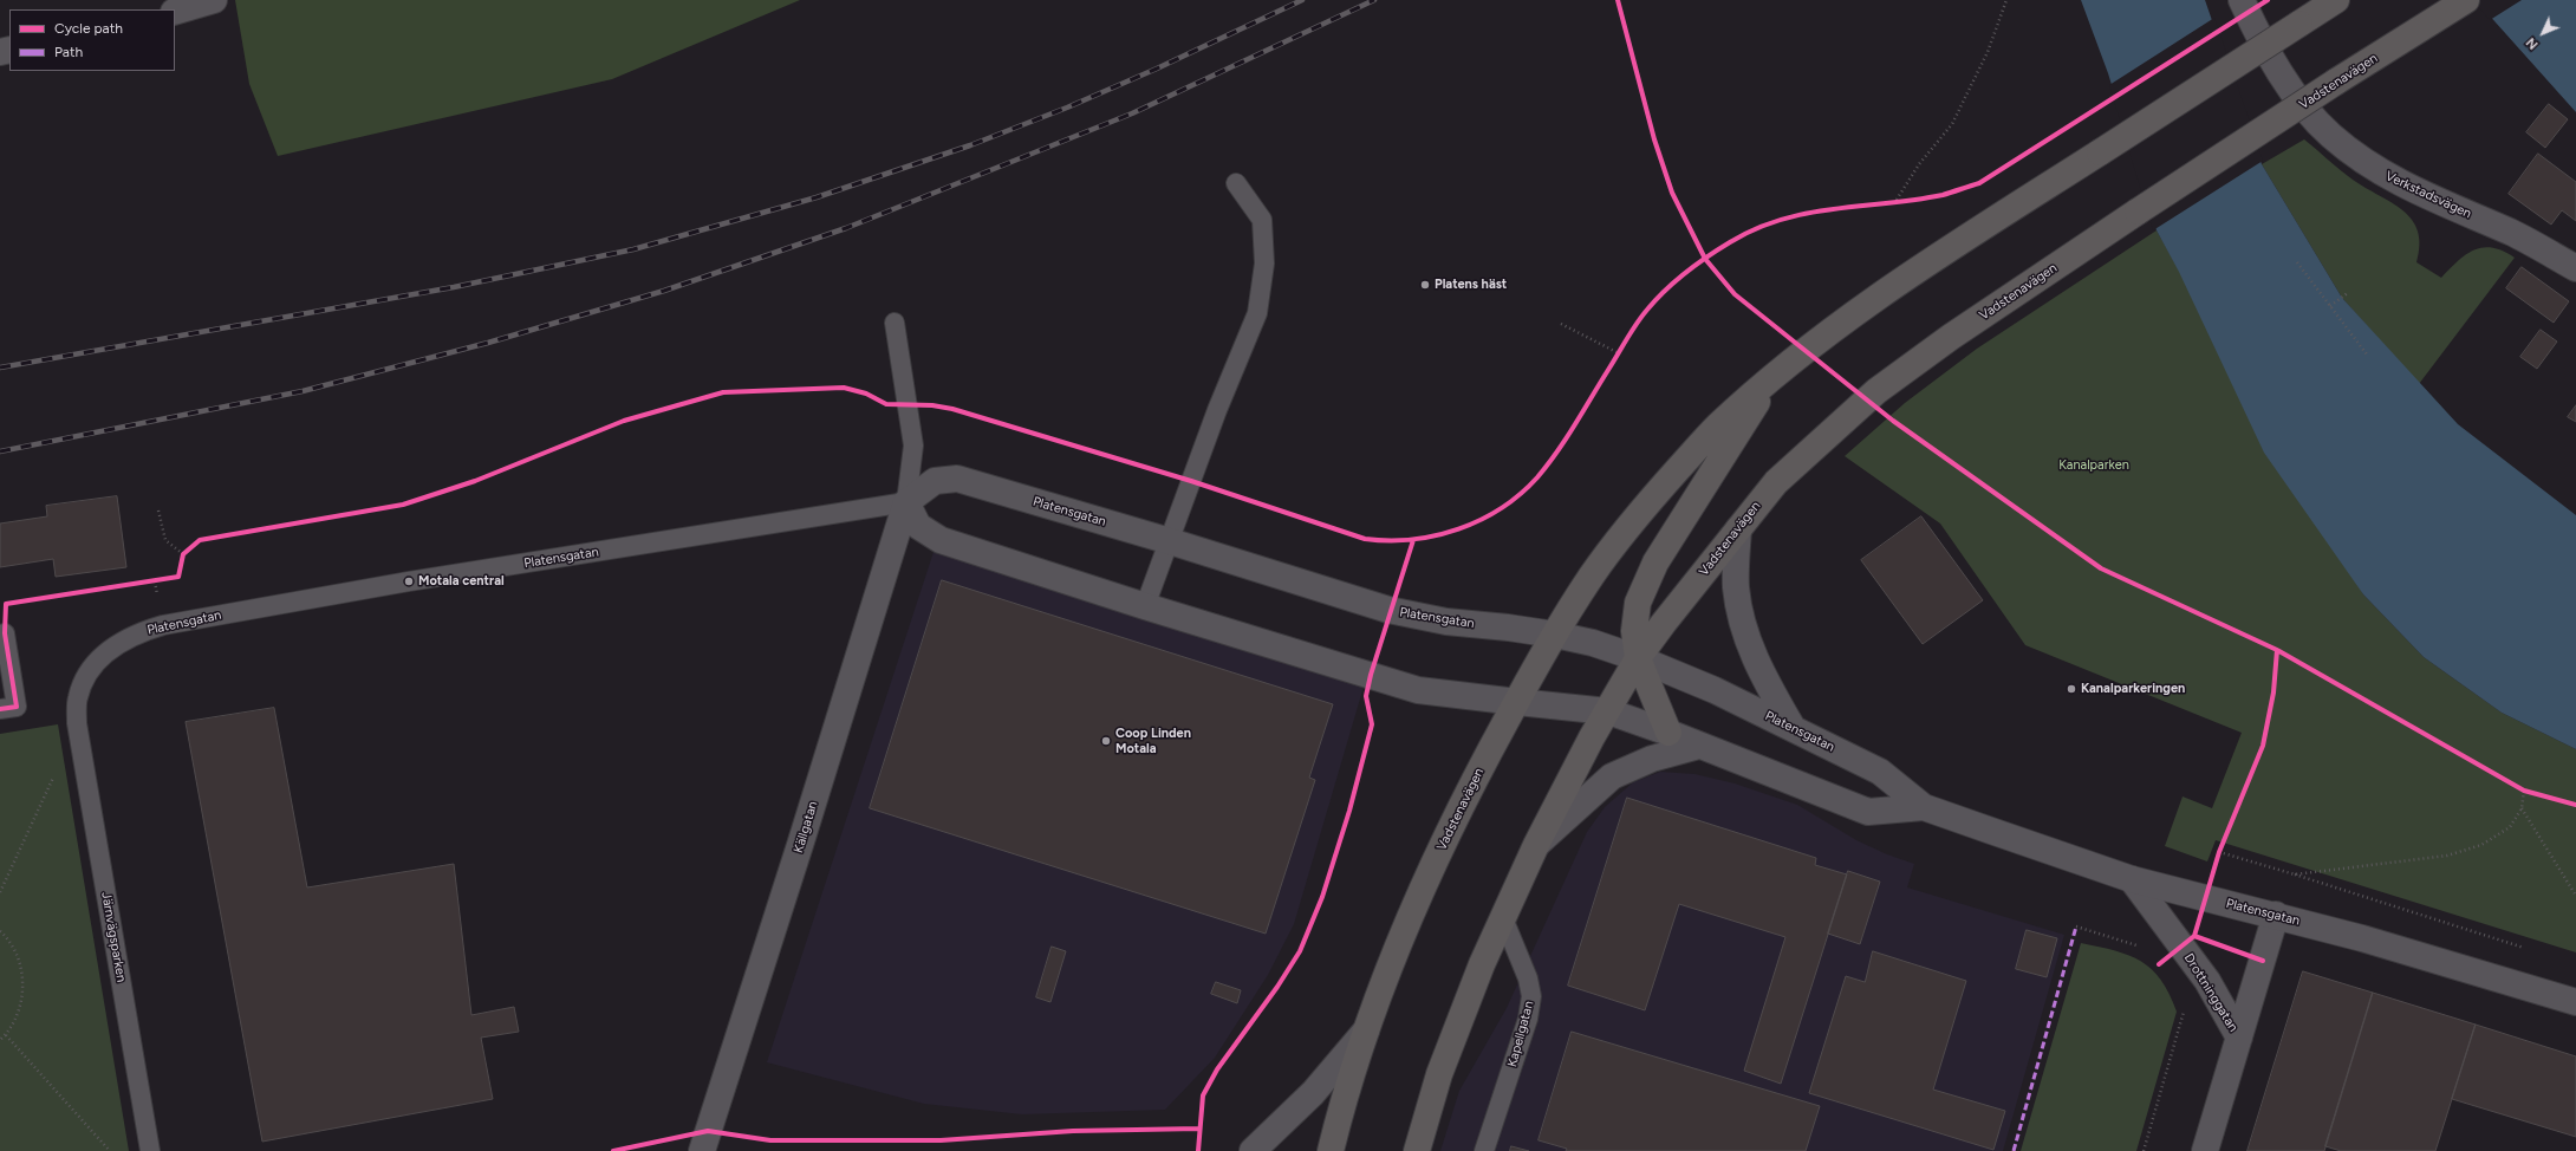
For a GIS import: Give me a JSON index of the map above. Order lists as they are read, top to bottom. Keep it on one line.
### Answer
{"streets":{"main road":["Vadstenavägen"],"street":["Verkstadsvägen","Platensgatan","Källgatan","Drottninggatan"],"lane":["Järnvägsparken","Kapellgatan"]},"crossings":[["Vadstenavägen","Platensgatan"],["Vadstenavägen","Kapellgatan"],["Platensgatan","Källgatan"],["Platensgatan","Järnvägsparken"],["Platensgatan","Drottninggatan"]],"parks":["Kanalparken"],"places":["Platens häst","Motala central","Kanalparkeringen","Coop Linden Motala"],"legend":["Cycle path","Path"],"north":"bottom left"}
